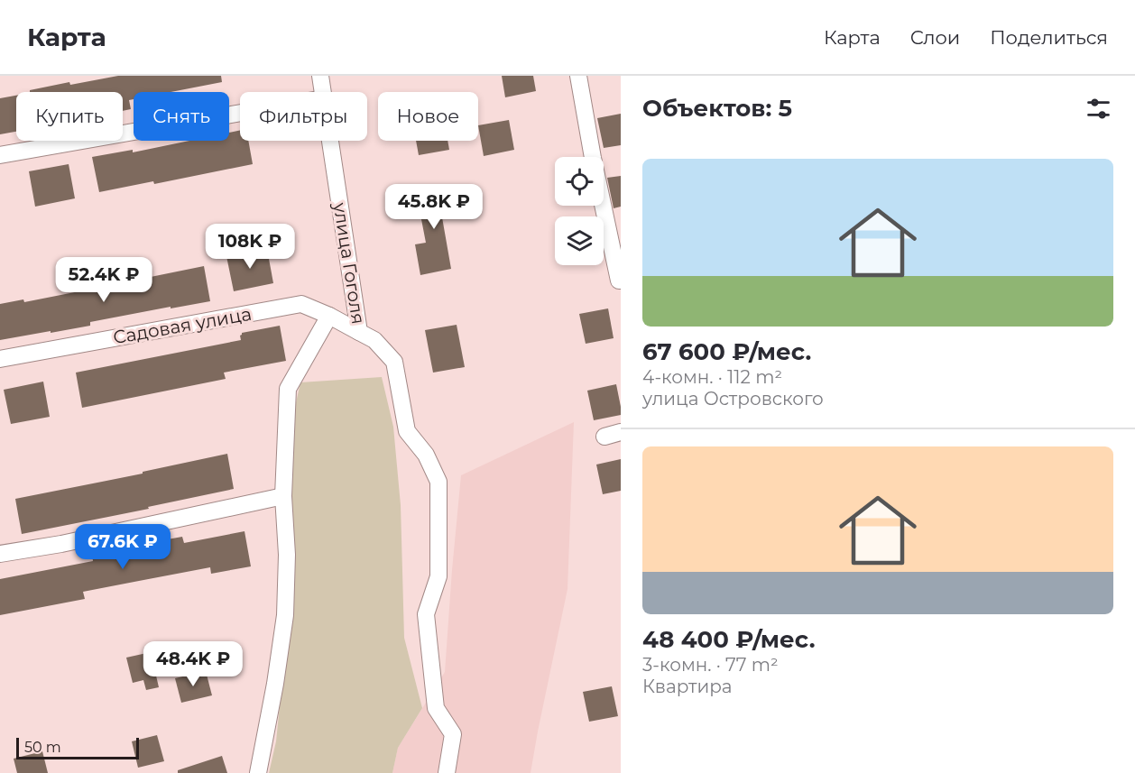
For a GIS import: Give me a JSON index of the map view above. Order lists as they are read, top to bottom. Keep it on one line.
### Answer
{"streets":{"street":["улица Гоголя","Садовая улица"]},"crossings":[["улица Гоголя","Садовая улица"]],"scale_bar":"50 m","page":{"header":"Карта","nav":["Карта","Слои","Поделиться"],"heading":"Объектов: 5","chip":["Купить","Снять","Фильтры","Новое"],"list":[{"name":"67 600 ₽/мес.","note":"4-комн. · 112 m² · улица Островского"},{"name":"48 400 ₽/мес.","note":"3-комн. · 77 m² · Квартира"}],"price":["45.8K ₽","108K ₽","52.4K ₽","67.6K ₽","48.4K ₽"],"scale":"50 m"}}
